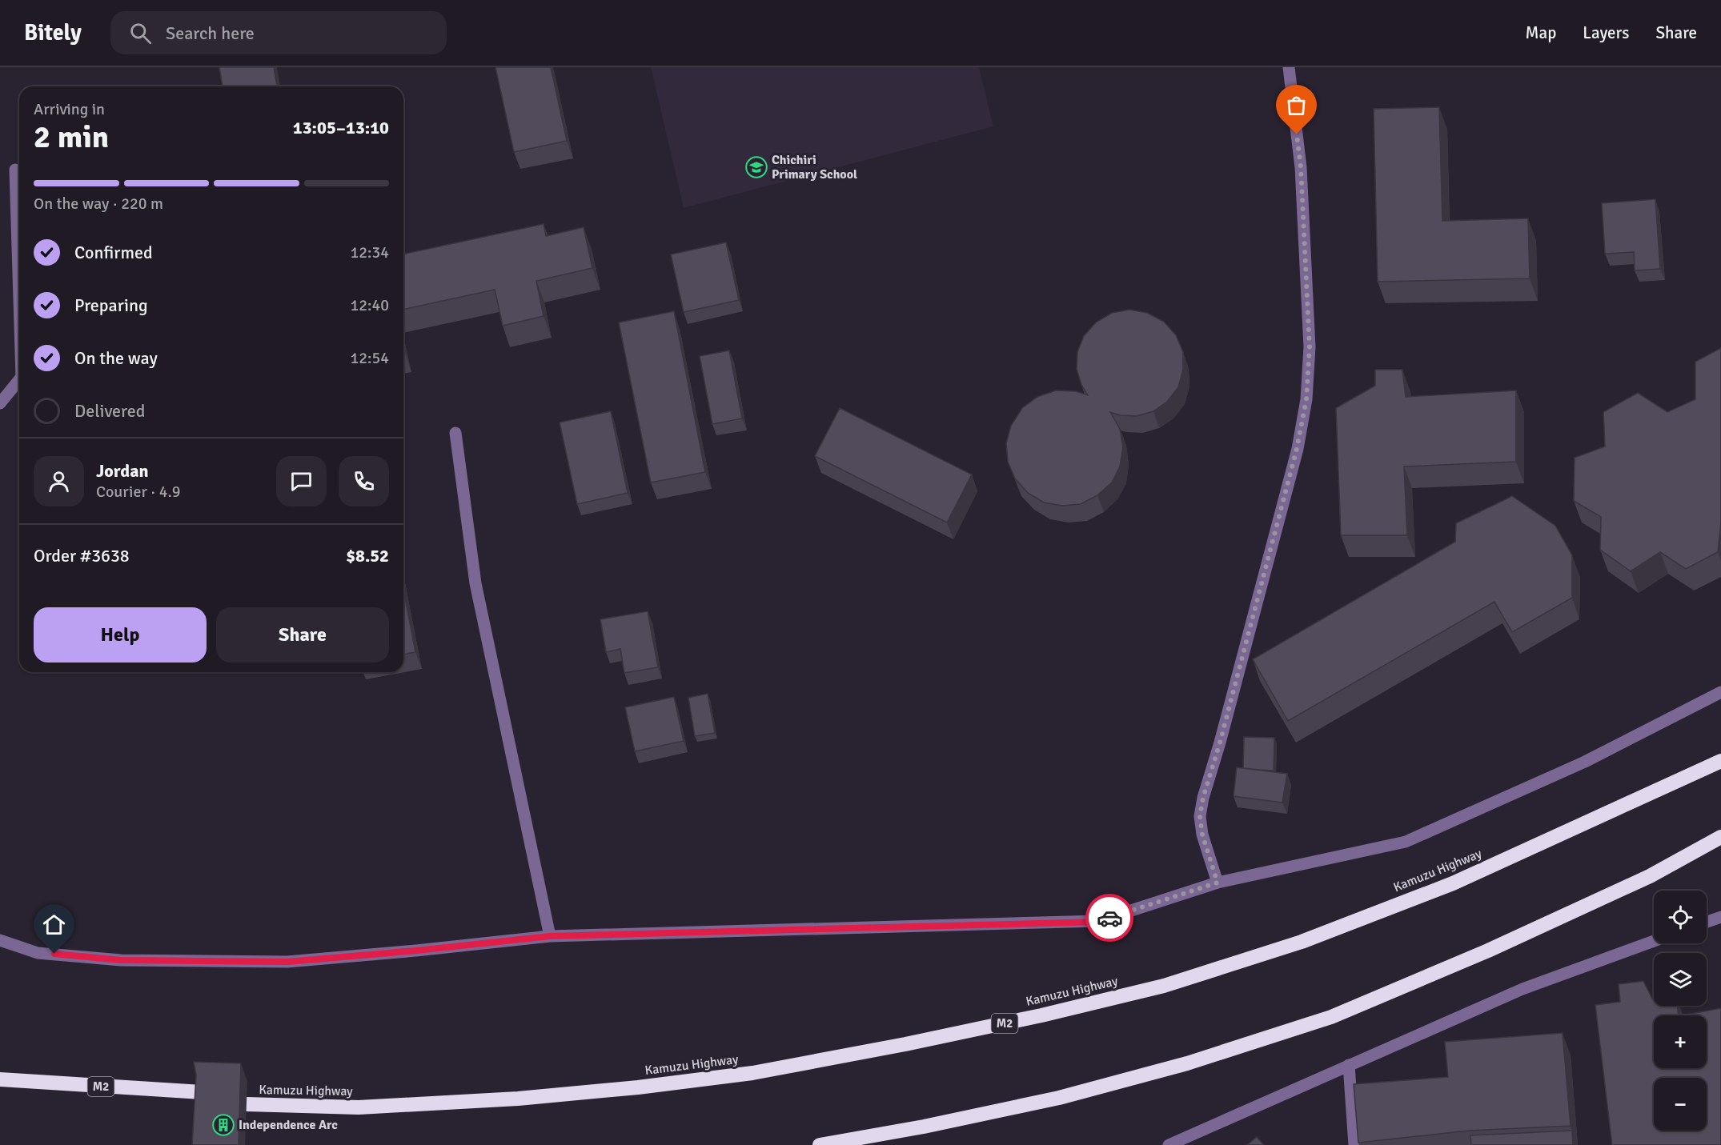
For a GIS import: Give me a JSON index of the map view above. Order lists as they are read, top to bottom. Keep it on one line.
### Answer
{"streets":{"highway":["Kamuzu Highway","M2"]},"places":{"school or university":["Chichiri Primary School"],"building":["Independence Arc"]},"page":{"header":"Bitely","search":"Search here","nav":["Map","Layers","Share"],"heading":["2 min","Arriving in","13:05–13:10"],"panel":["Jordan","Courier · 4.9","Order #3638","$8.52"],"bar":"On the way · 220 m","list":[["Confirmed","12:34"],["Preparing","12:40"],["On the way","12:54"],"Delivered"],"buttons":["Help","Share"],"map_buttons":["+","−"]}}
